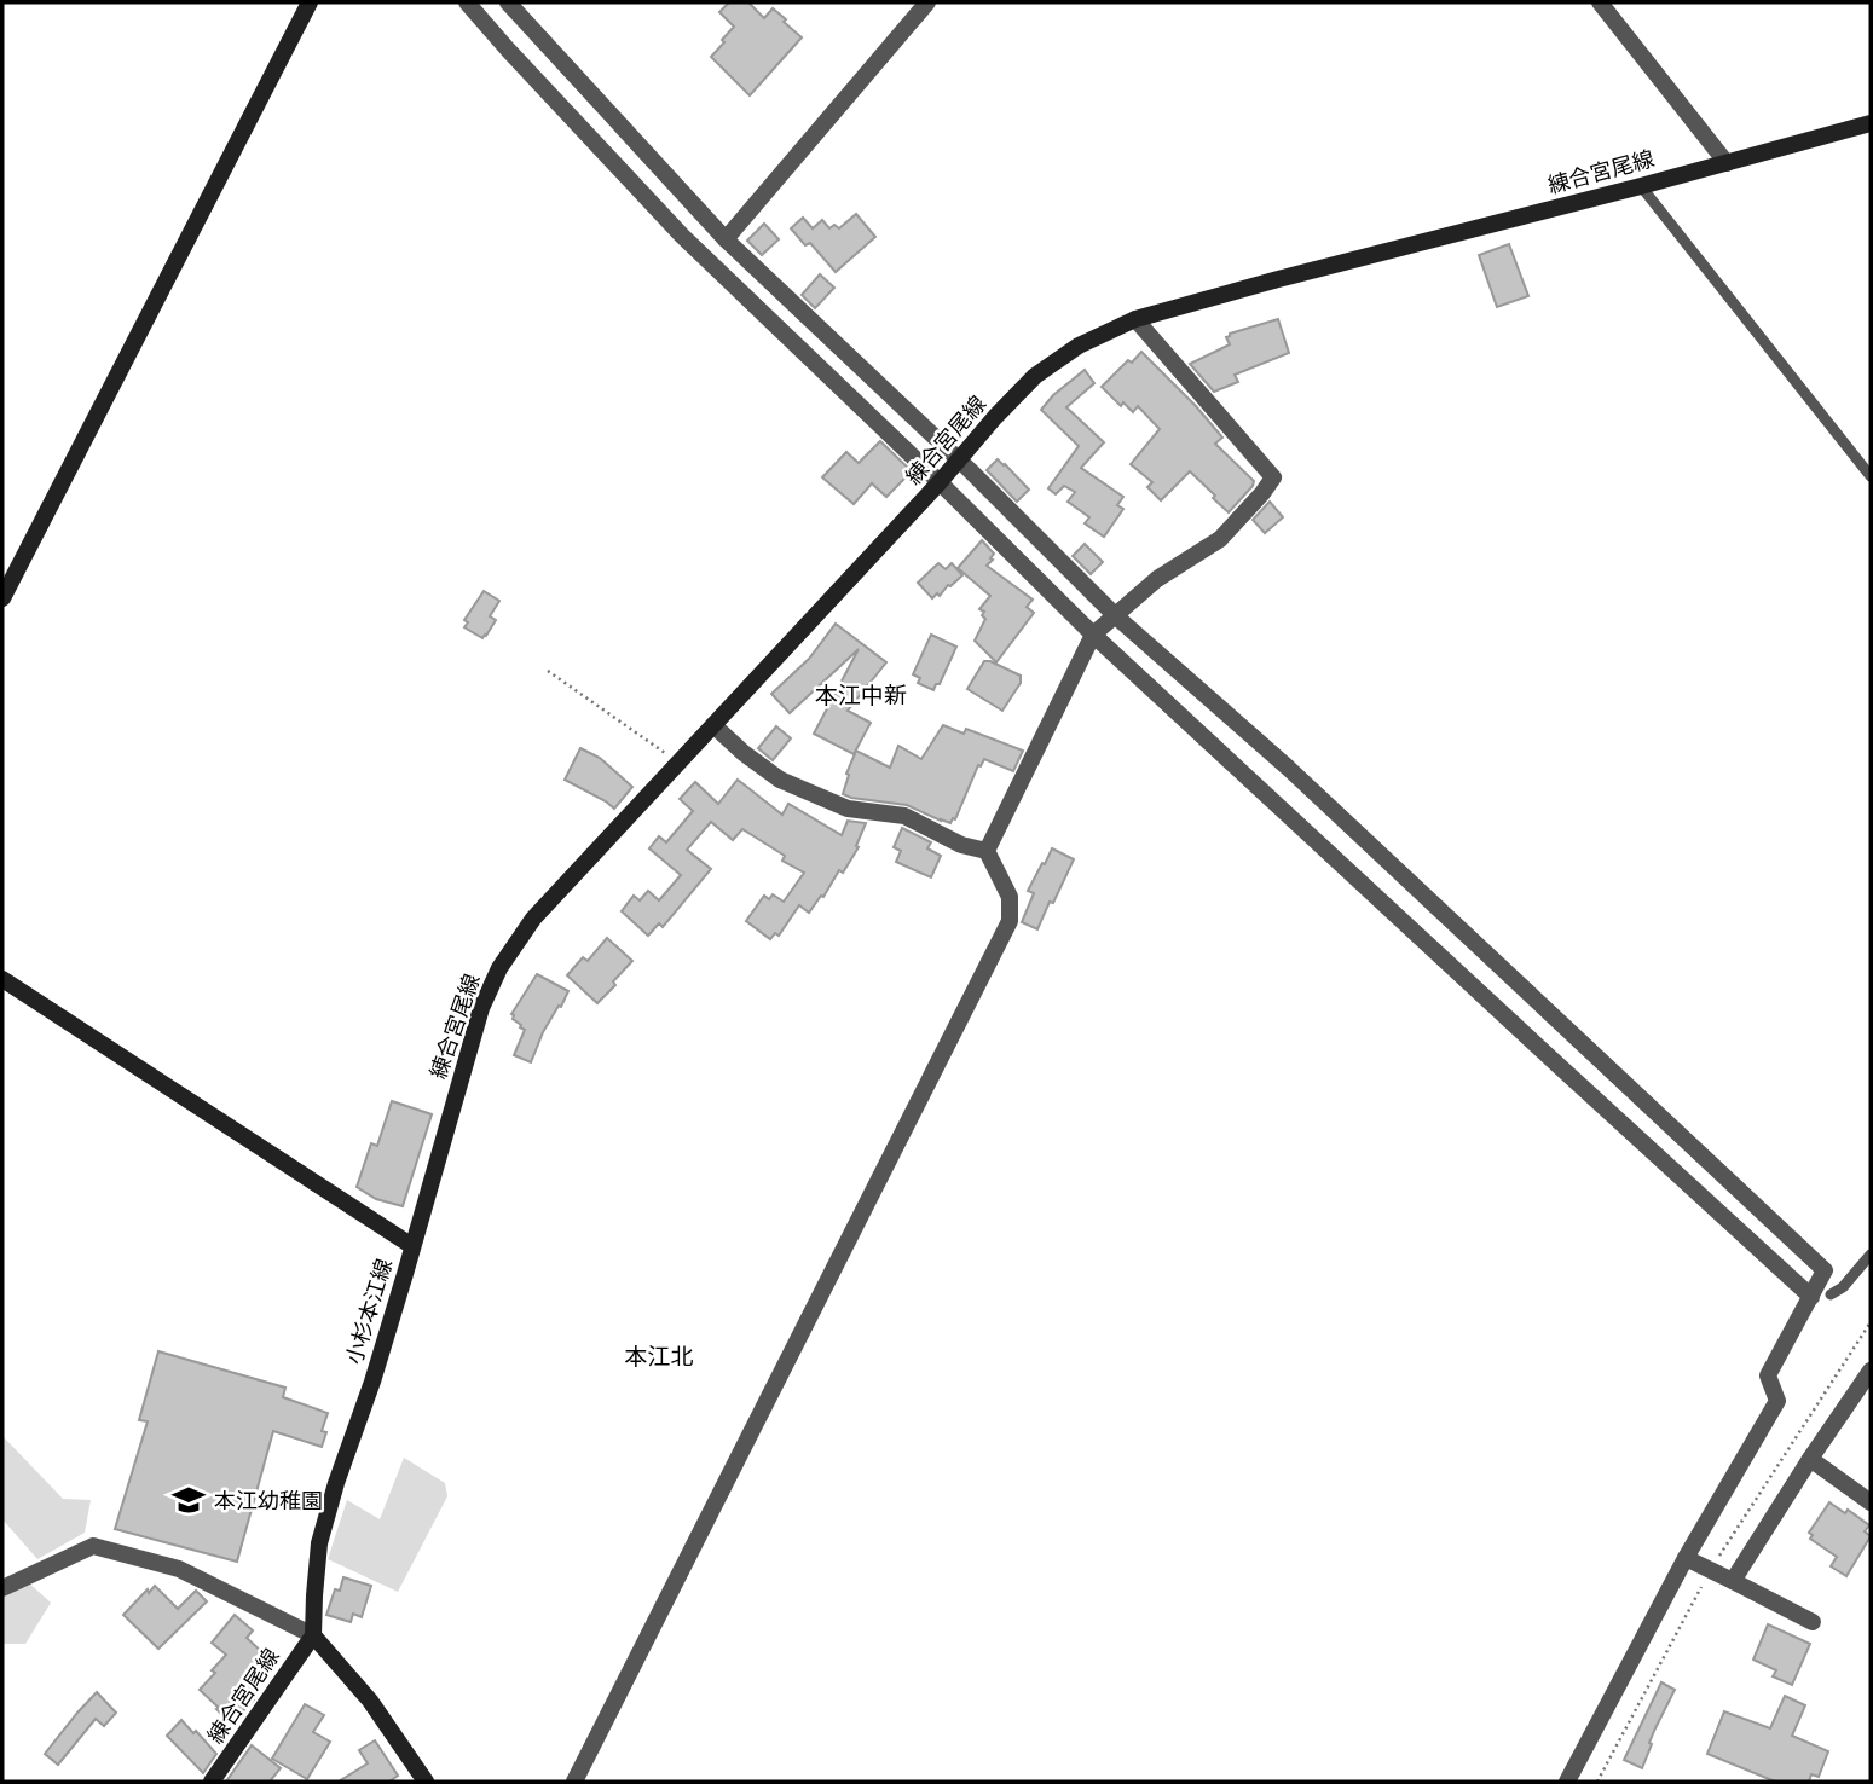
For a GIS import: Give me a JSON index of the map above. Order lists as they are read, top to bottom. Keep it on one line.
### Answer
{"streets":{"main road":["練合宮尾線","小杉本江線"]},"crossings":[["練合宮尾線","小杉本江線"]],"districts":["本江中新","本江北"],"places":{"school or university":["本江幼稚園"]}}
